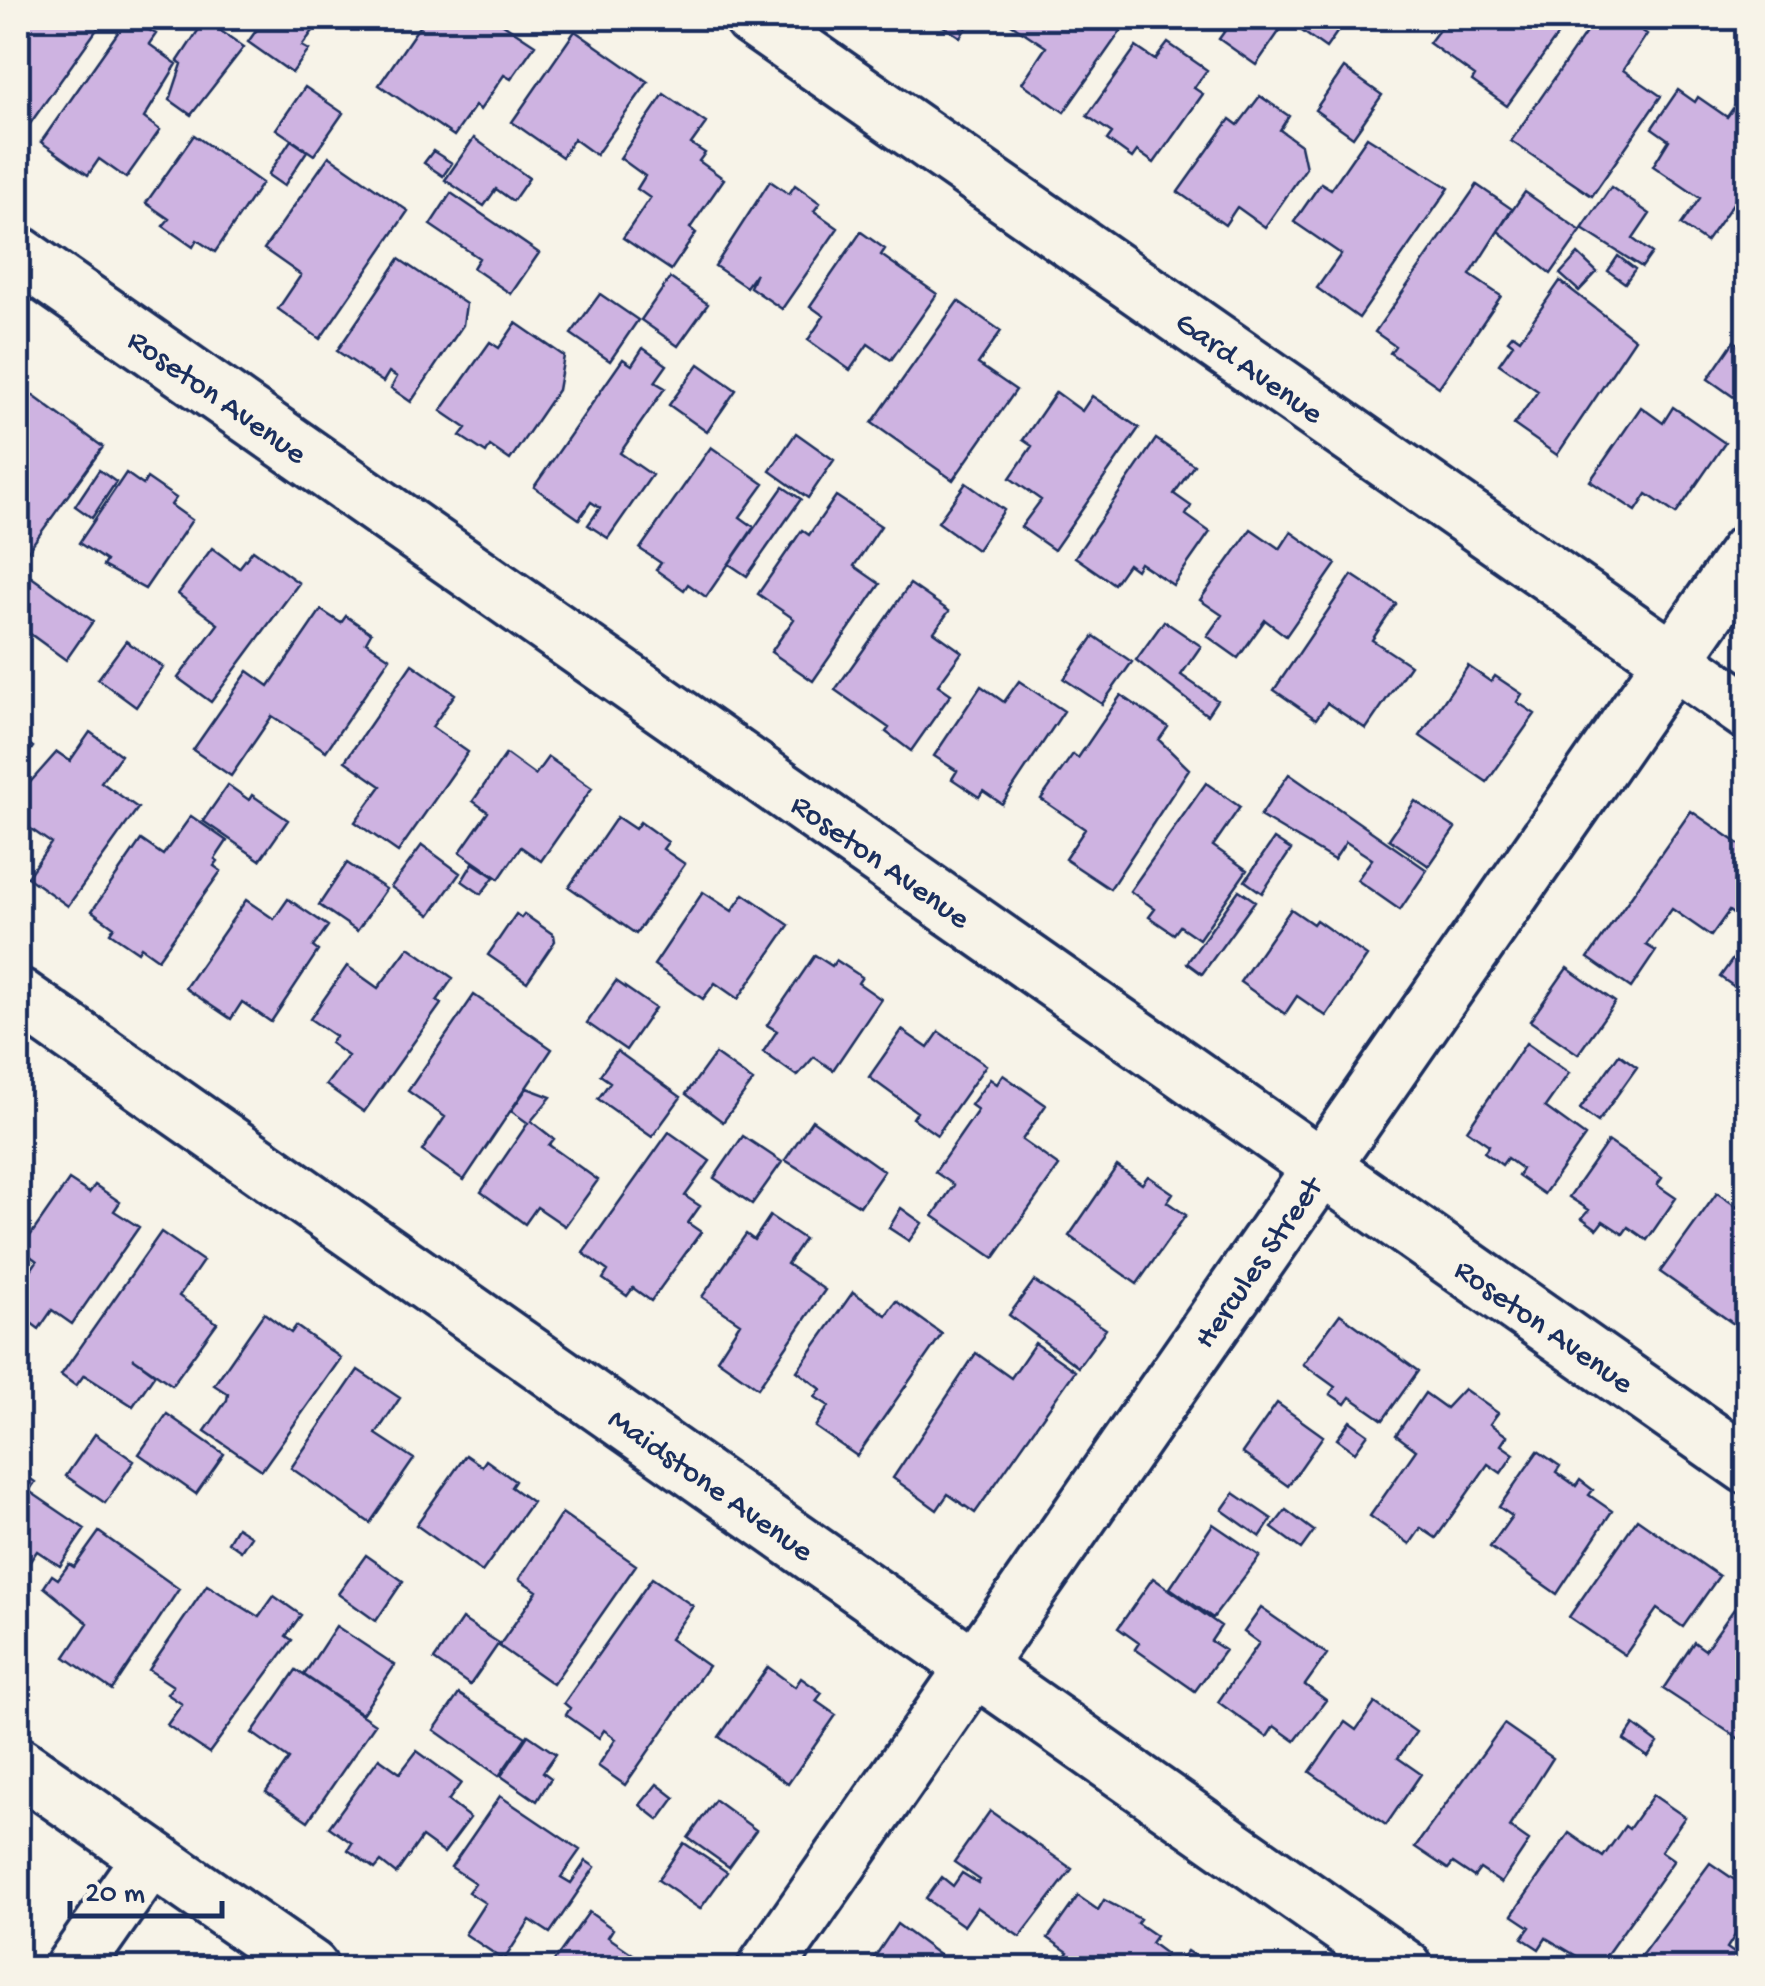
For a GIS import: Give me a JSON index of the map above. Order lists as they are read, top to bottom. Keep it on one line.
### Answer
{"streets":{"street":["Gard Avenue","Roseton Avenue","Hercules Street","Maidstone Avenue"]},"crossings":[["Gard Avenue","Hercules Street"],["Roseton Avenue","Hercules Street"],["Hercules Street","Maidstone Avenue"]],"scale_bar":"20 m"}
